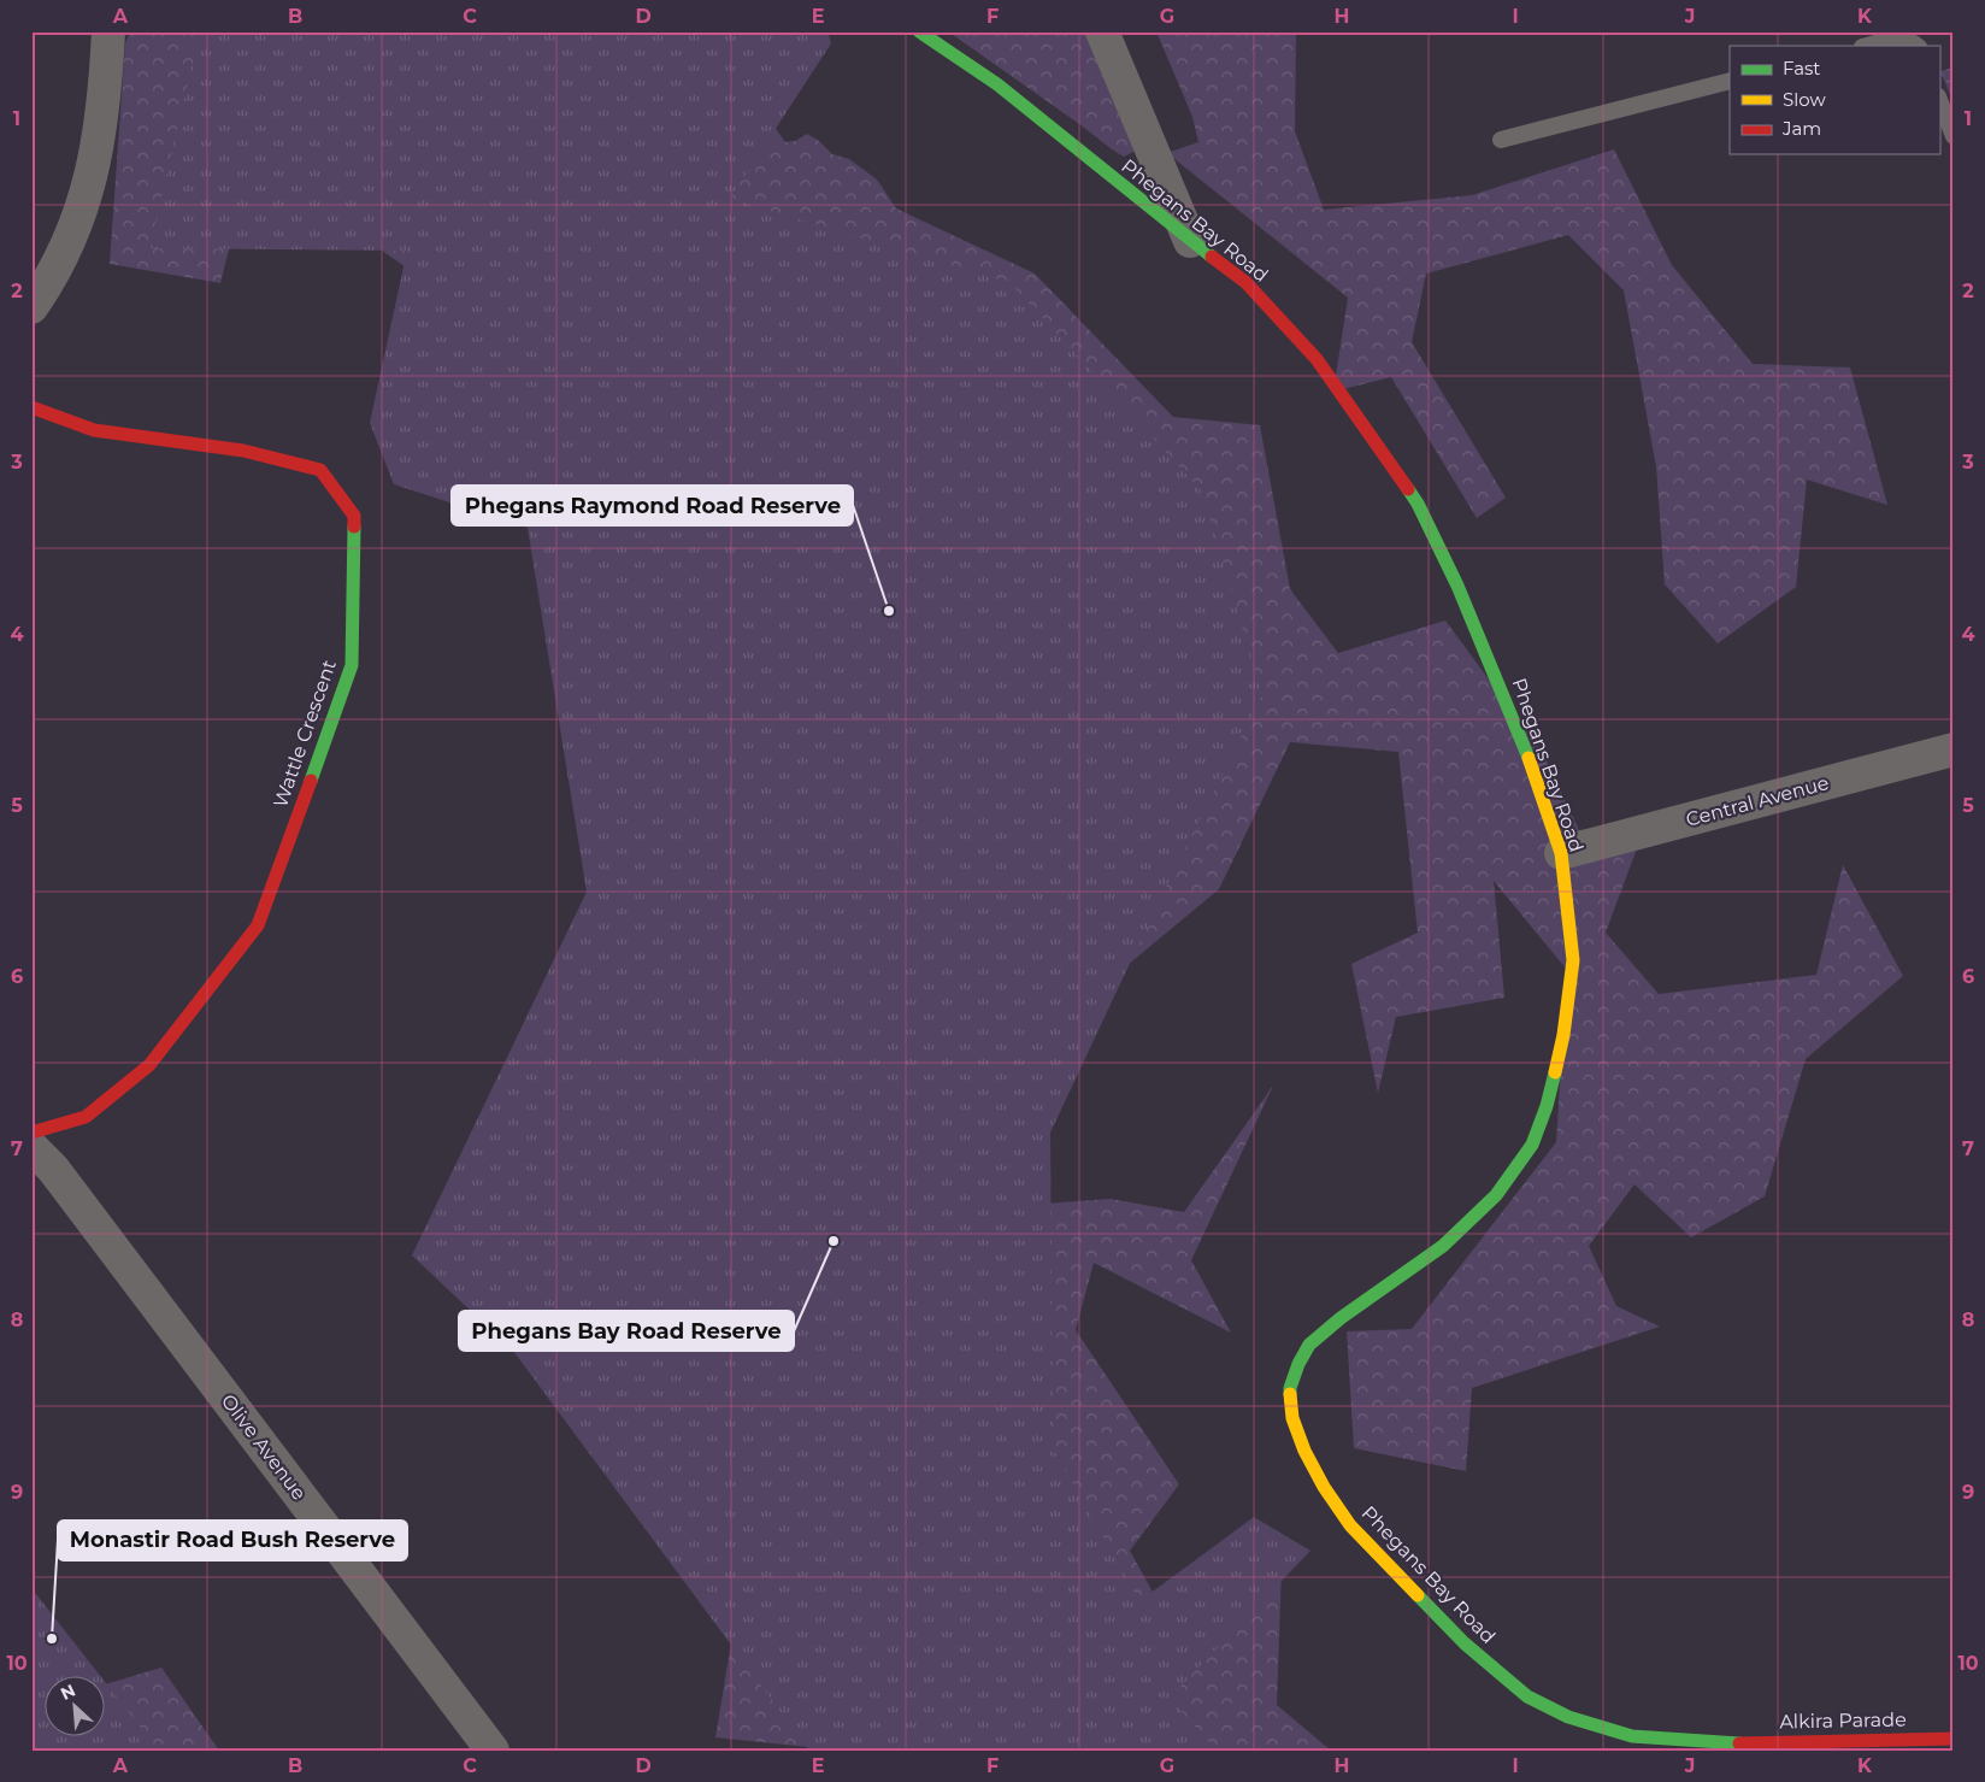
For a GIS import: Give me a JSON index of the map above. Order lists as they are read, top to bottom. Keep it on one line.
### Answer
{"streets":{"street":["Phegans Bay Road","Wattle Crescent","Central Avenue","Olive Avenue","Alkira Parade"]},"crossings":[["Phegans Bay Road","Central Avenue"],["Phegans Bay Road","Alkira Parade"]],"places":["Phegans Raymond Road Reserve","Phegans Bay Road Reserve","Monastir Road Bush Reserve"],"legend":["Fast","Slow","Jam"],"north":"top left","grid":{"columns":["A","B","C","D","E","F","G","H","I","J","K"],"rows":["1","2","3","4","5","6","7","8","9","10"]}}
